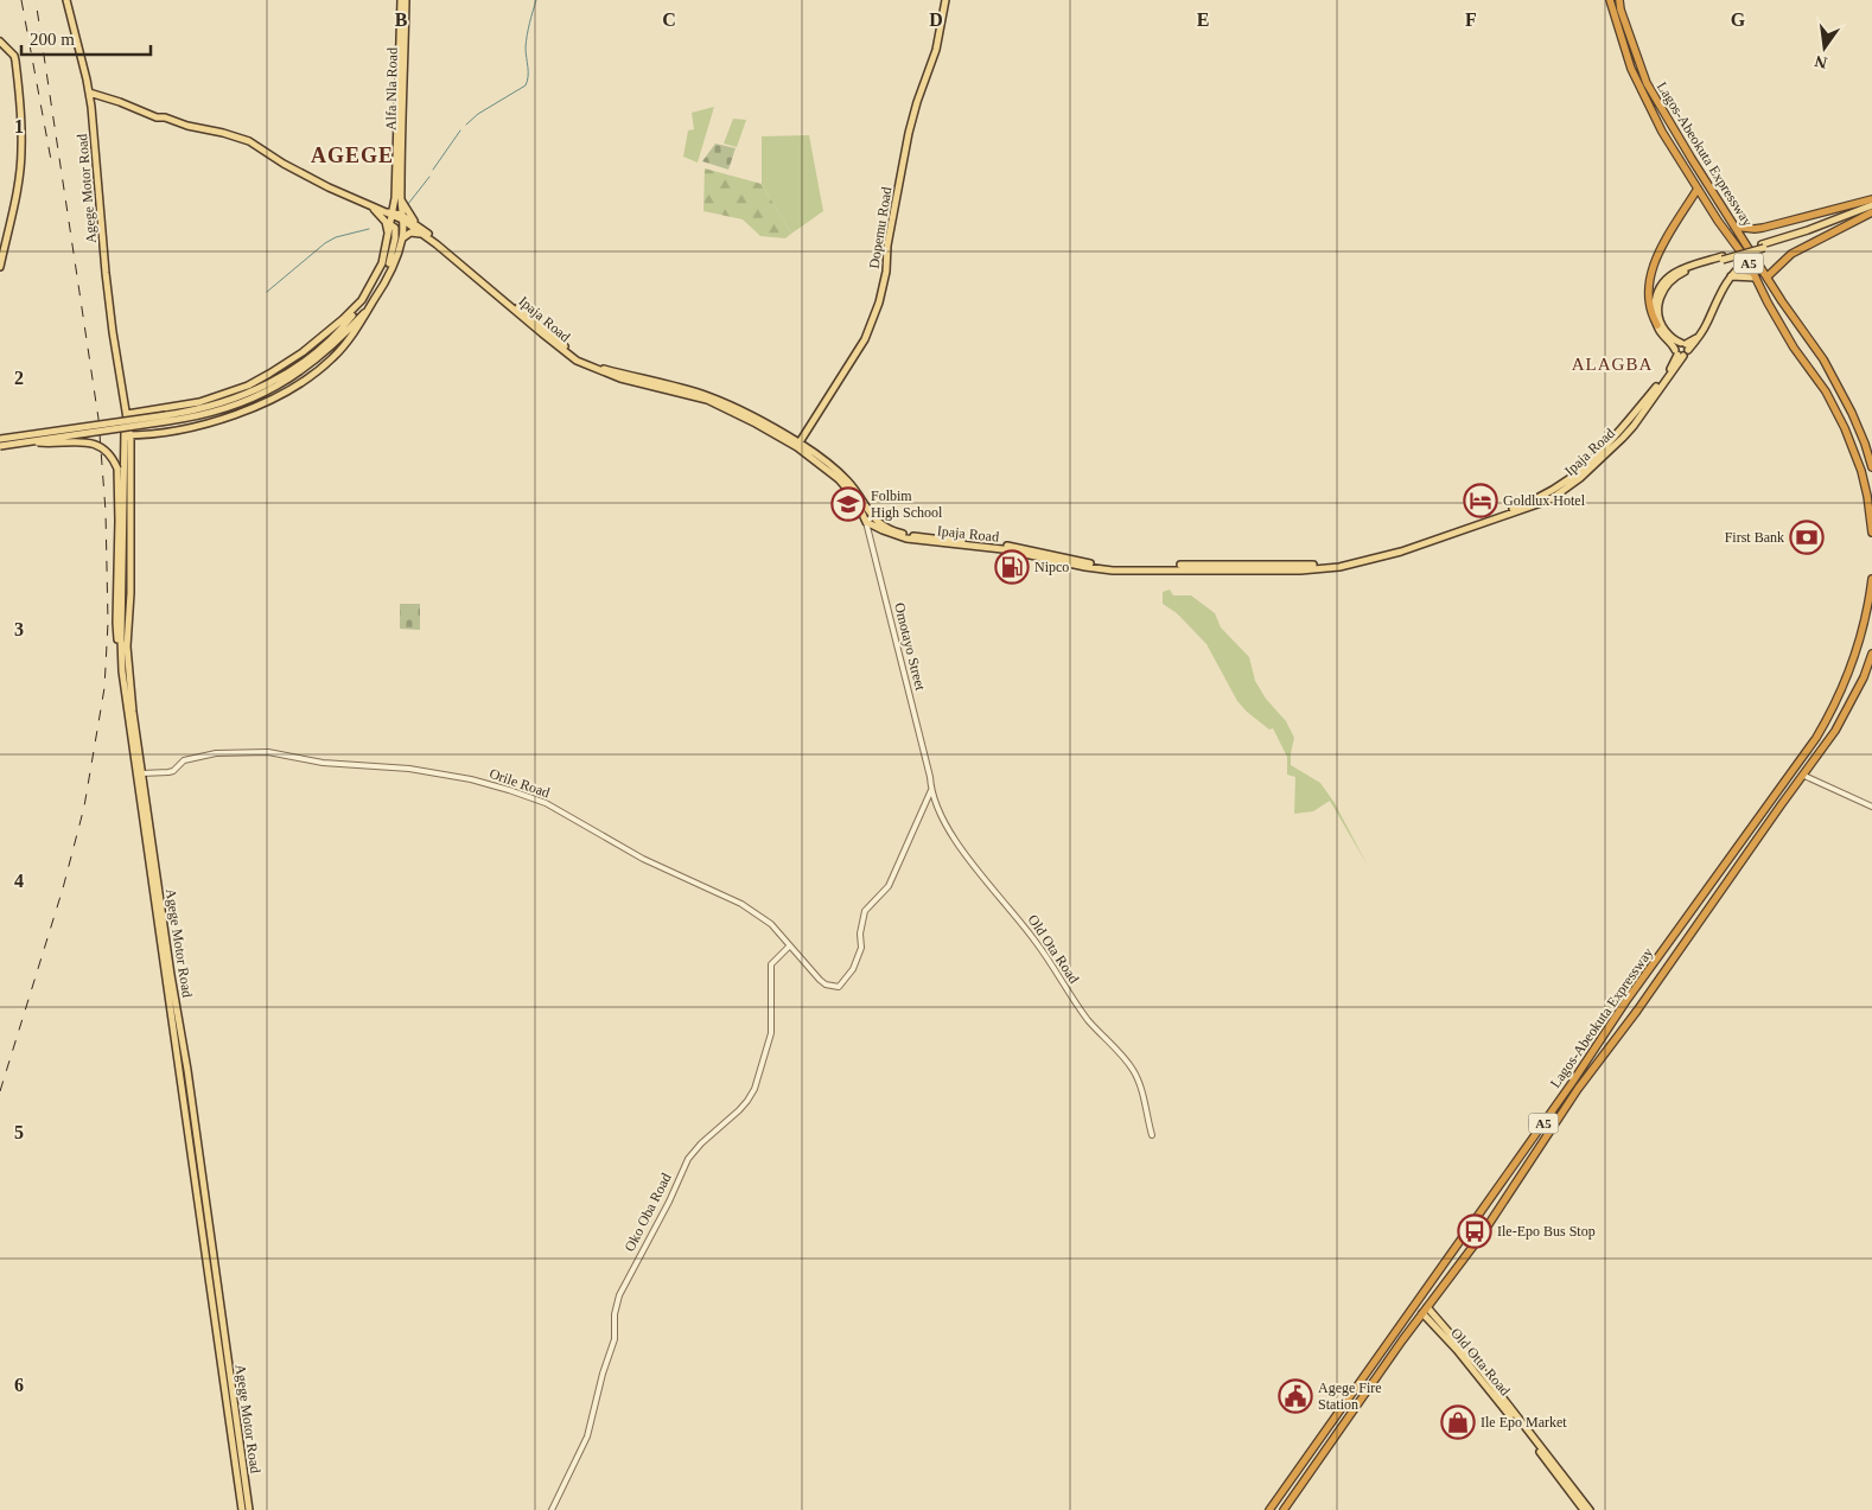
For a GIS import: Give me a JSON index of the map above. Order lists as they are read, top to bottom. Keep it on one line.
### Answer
{"streets":{"highway":["Lagos-Abeokuta Expressway","A5"],"main road":["Alfa Nla Road","Agege Motor Road","Dopemu Road","Ipaja Road","Old Otta Road"],"street":["Omotayo Street","Orile Road","Old Ota Road","Oko Oba Road"]},"crossings":[["Alfa Nla Road","Ipaja Road"],["Lagos-Abeokuta Expressway","Ipaja Road"],["Lagos-Abeokuta Expressway","Old Otta Road"],["Agege Motor Road","Ipaja Road"],["Agege Motor Road","Orile Road"],["Dopemu Road","Ipaja Road"],["Ipaja Road","Omotayo Street"],["Omotayo Street","Old Ota Road"],["Orile Road","Old Ota Road"],["Orile Road","Oko Oba Road"]],"districts":["AGEGE","ALAGBA"],"places":{"hotel":["Goldlux Hotel"],"school or university":["Folbim High School"],"bank":["First Bank"],"fuel station":["Nipco"],"bus stop":["Ile-Epo Bus Stop"],"public building":["Agege Fire Station"],"shop":["Ile Epo Market"]},"scale_bar":"200 m","north":"bottom","grid":{"columns":["B","C","D","E","F","G"],"rows":["1","2","3","4","5","6"]}}
